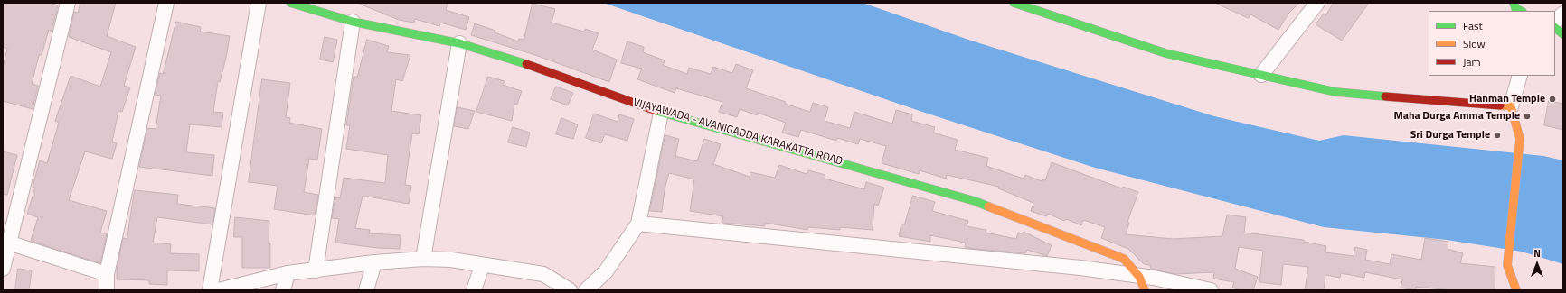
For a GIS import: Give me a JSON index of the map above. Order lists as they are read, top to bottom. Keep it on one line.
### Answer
{"streets":{"main road":["VIJAYAWADA - AVANIGADDA KARAKATTA ROAD"]},"places":["Hanman Temple","Maha Durga Amma Temple","Sri Durga Temple"],"legend":["Fast","Slow","Jam"],"north":"top"}
